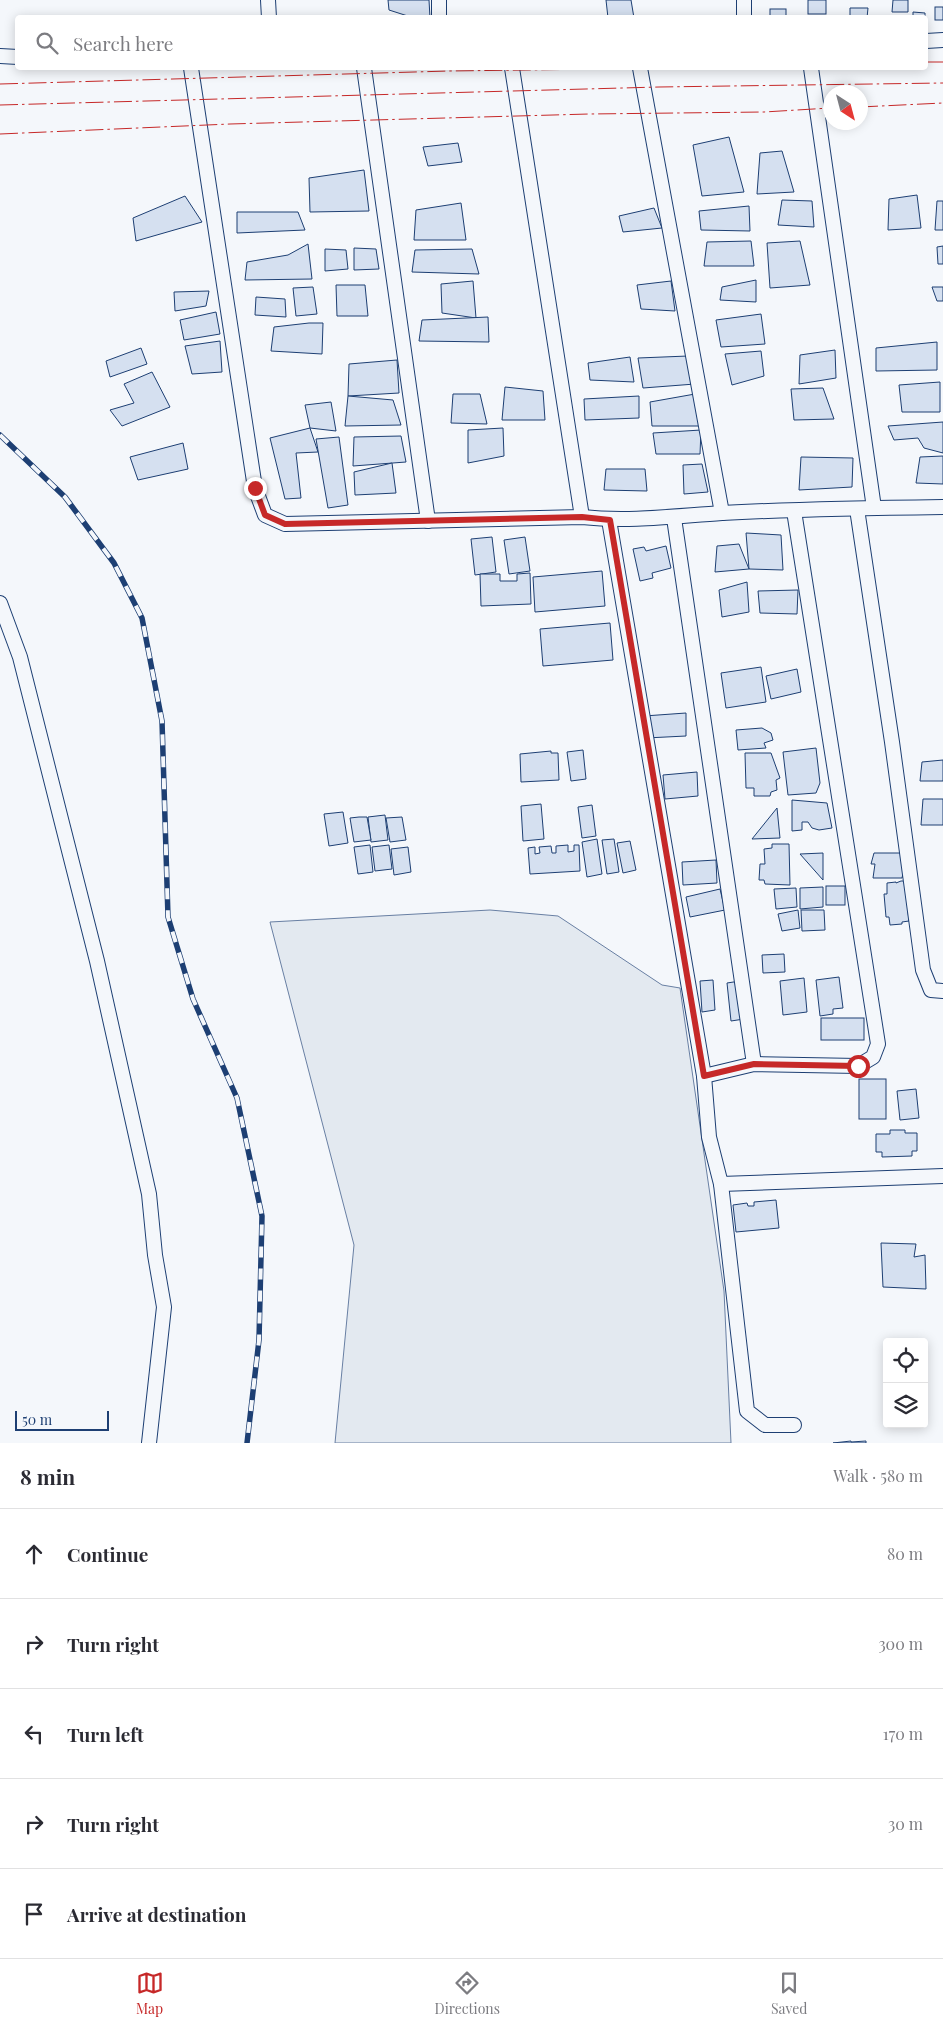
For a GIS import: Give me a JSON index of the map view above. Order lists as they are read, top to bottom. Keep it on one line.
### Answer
{"scale_bar":"50 m","north":"bottom right","page":{"search":"Search here","scale":"50 m","heading":["8 min","Walk · 580 m"],"list":[["Continue","80 m"],["Turn right","300 m"],["Turn left","170 m"],["Turn right","30 m"],"Arrive at destination"],"nav":["Map","Directions","Saved"]}}
